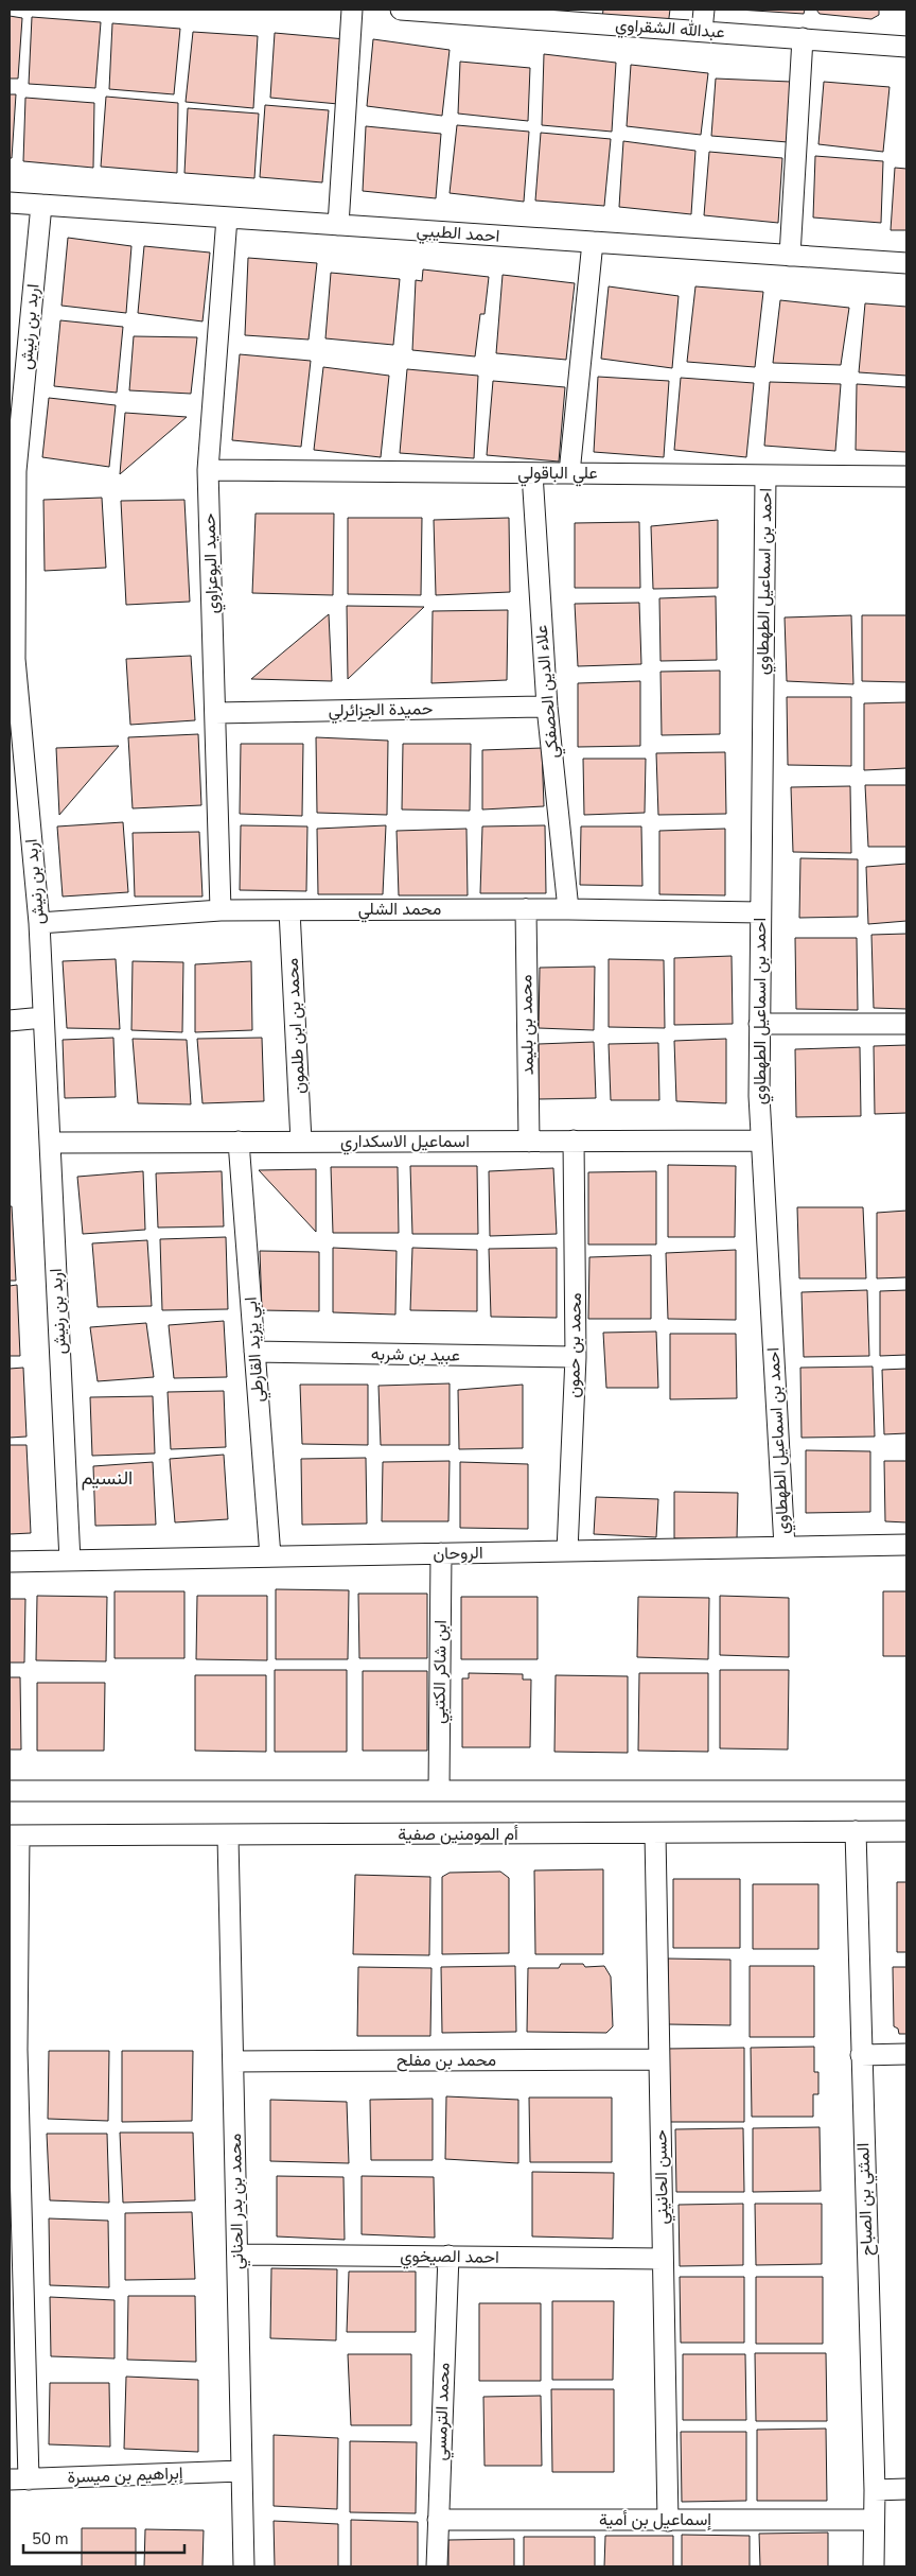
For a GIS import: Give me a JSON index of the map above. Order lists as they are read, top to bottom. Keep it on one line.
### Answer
{"streets":{"street":["عبدالله الشقراوي","احمد الطيبي","اربد بن رنيش","علي الباقولي","حميد البوعزاوي","احمد بن اسماعيل الطهطاوي","علاء الدين الحصفكي","حميدة الجزائرلي","محمد الشلي","محمد بن بليمد","محمد بن ابن طلمون","اسماعيل الاسكداري","محمد بن حمون","ابي يزيد القارطي","عبيد بن شربه","الروحان","ابن شاكر الكتبي","أم المومنين صفية","محمد بن مفلح","حسن الحانيني","المثني بن الصباح","محمد بن بدر الحناني","احمد الصيخوي","محمد الترمسي","إبراهيم بن ميسرة","إسماعيل بن أمية"]},"crossings":[["احمد الطيبي","اربد بن رنيش"],["احمد الطيبي","حميد البوعزاوي"],["اربد بن رنيش","محمد الشلي"],["اربد بن رنيش","اسماعيل الاسكداري"],["اربد بن رنيش","الروحان"],["علي الباقولي","حميد البوعزاوي"],["علي الباقولي","احمد بن اسماعيل الطهطاوي"],["علي الباقولي","علاء الدين الحصفكي"],["حميد البوعزاوي","حميدة الجزائرلي"],["حميد البوعزاوي","محمد الشلي"],["احمد بن اسماعيل الطهطاوي","محمد الشلي"],["احمد بن اسماعيل الطهطاوي","اسماعيل الاسكداري"],["احمد بن اسماعيل الطهطاوي","الروحان"],["علاء الدين الحصفكي","حميدة الجزائرلي"],["علاء الدين الحصفكي","محمد الشلي"],["محمد الشلي","محمد بن بليمد"],["محمد الشلي","محمد بن ابن طلمون"],["محمد بن بليمد","اسماعيل الاسكداري"],["محمد بن ابن طلمون","اسماعيل الاسكداري"],["اسماعيل الاسكداري","محمد بن حمون"],["اسماعيل الاسكداري","ابي يزيد القارطي"],["محمد بن حمون","عبيد بن شربه"],["محمد بن حمون","الروحان"],["ابي يزيد القارطي","عبيد بن شربه"],["ابي يزيد القارطي","الروحان"],["الروحان","ابن شاكر الكتبي"],["أم المومنين صفية","حسن الحانيني"],["أم المومنين صفية","المثني بن الصباح"],["أم المومنين صفية","محمد بن بدر الحناني"],["محمد بن مفلح","حسن الحانيني"],["محمد بن مفلح","محمد بن بدر الحناني"],["حسن الحانيني","احمد الصيخوي"],["حسن الحانيني","إسماعيل بن أمية"],["المثني بن الصباح","إسماعيل بن أمية"],["محمد بن بدر الحناني","احمد الصيخوي"],["محمد بن بدر الحناني","إبراهيم بن ميسرة"],["احمد الصيخوي","محمد الترمسي"],["محمد الترمسي","إسماعيل بن أمية"]],"districts":["النسيم"],"scale_bar":"50 m"}
